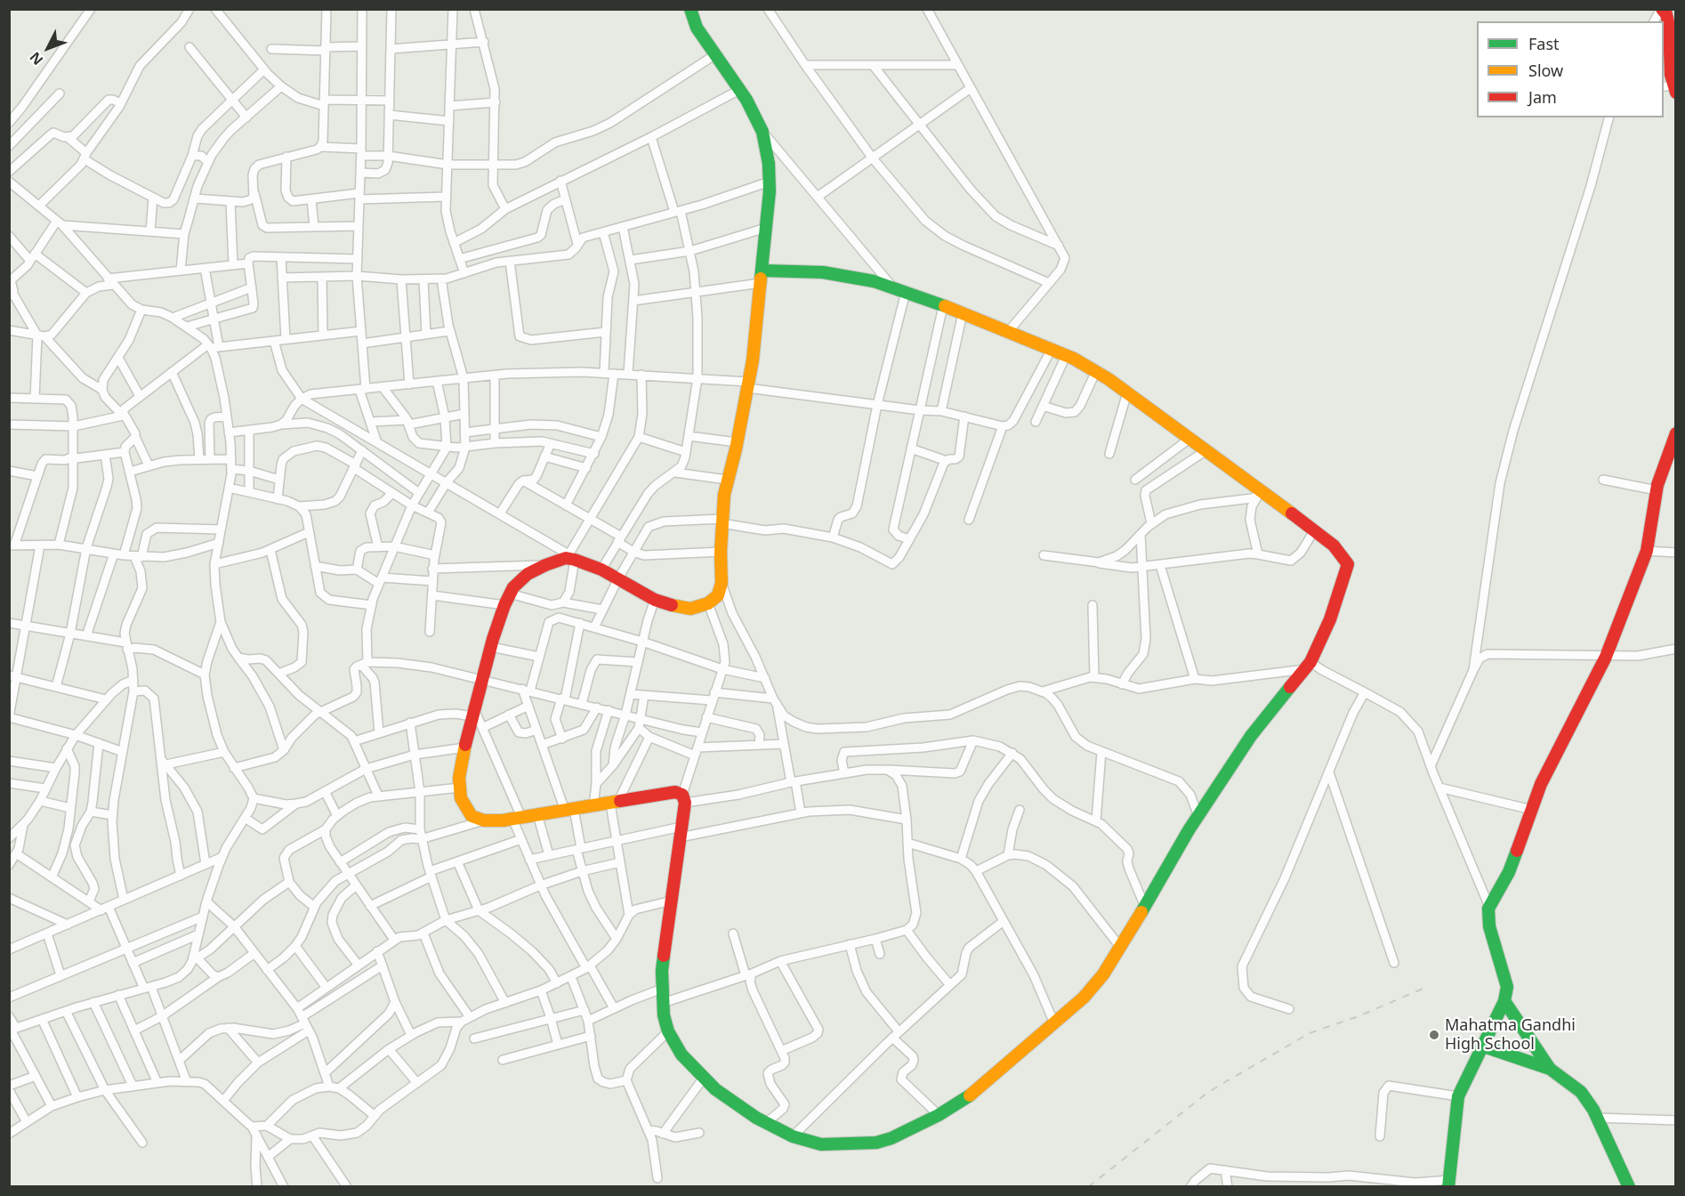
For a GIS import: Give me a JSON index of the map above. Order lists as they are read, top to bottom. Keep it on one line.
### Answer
{"places":["Mahatma Gandhi High School"],"legend":["Fast","Slow","Jam"],"north":"bottom left"}
